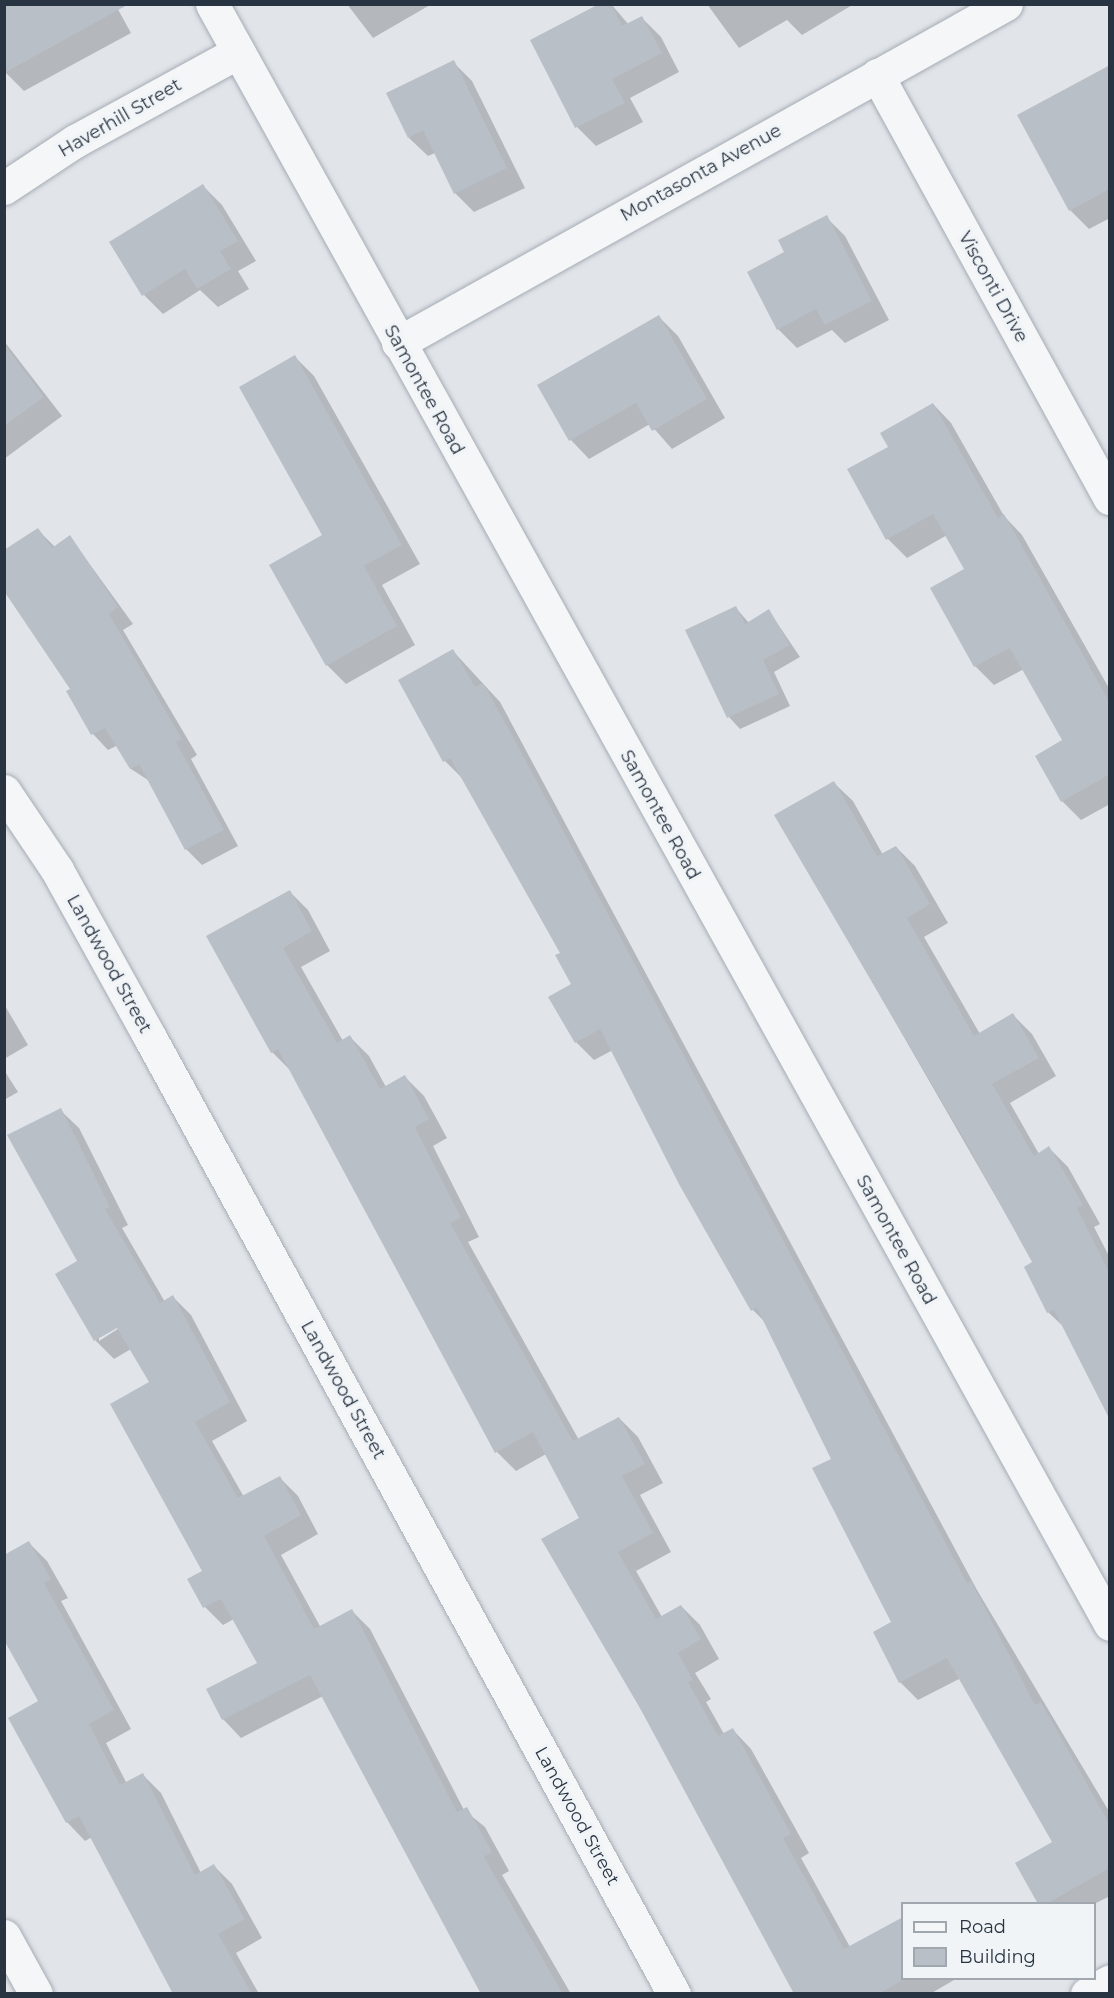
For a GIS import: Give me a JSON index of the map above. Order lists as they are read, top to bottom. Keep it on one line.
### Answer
{"streets":{"street":["Haverhill Street","Montasonta Avenue","Visconti Drive","Samontee Road","Landwood Street"]},"crossings":[["Haverhill Street","Samontee Road"],["Montasonta Avenue","Visconti Drive"],["Montasonta Avenue","Samontee Road"]],"legend":["Road","Building"]}
